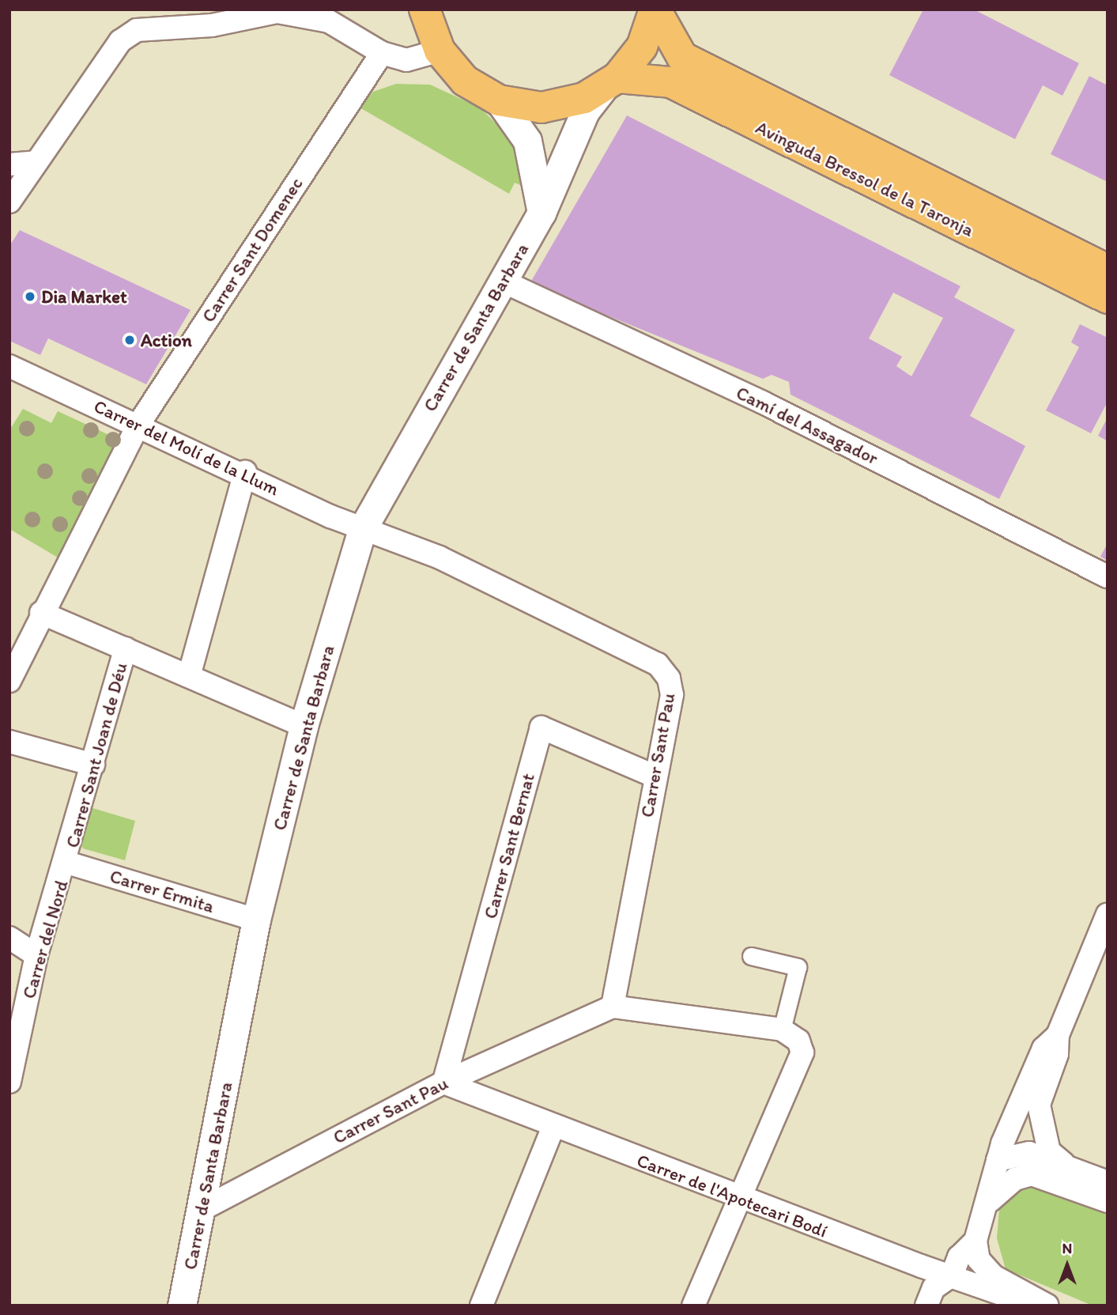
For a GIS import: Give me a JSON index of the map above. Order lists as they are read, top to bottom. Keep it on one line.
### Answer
{"streets":{"main road":["Avinguda Bressol de la Taronja"],"street":["Carrer Sant Domenec","Carrer de Santa Barbara","Camí del Assagador","Carrer del Molí de la Llum","Carrer Sant Joan de Déu","Carrer Sant Pau","Carrer Sant Bernat","Carrer Ermita","Carrer del Nord","Carrer de l'Apotecari Bodí"]},"crossings":[["Avinguda Bressol de la Taronja","Carrer de Santa Barbara"],["Carrer Sant Domenec","Carrer del Molí de la Llum"],["Carrer Sant Domenec","Carrer Sant Joan de Déu"],["Carrer de Santa Barbara","Camí del Assagador"],["Carrer de Santa Barbara","Carrer del Molí de la Llum"],["Carrer de Santa Barbara","Carrer Sant Joan de Déu"],["Carrer de Santa Barbara","Carrer Sant Pau"],["Carrer de Santa Barbara","Carrer Ermita"],["Carrer del Molí de la Llum","Carrer Sant Pau"],["Carrer Sant Joan de Déu","Carrer Ermita"],["Carrer Sant Joan de Déu","Carrer del Nord"],["Carrer Sant Pau","Carrer Sant Bernat"],["Carrer Sant Pau","Carrer de l'Apotecari Bodí"],["Carrer Sant Bernat","Carrer de l'Apotecari Bodí"],["Carrer Ermita","Carrer del Nord"]],"places":["Dia Market","Action"],"north":"top"}
